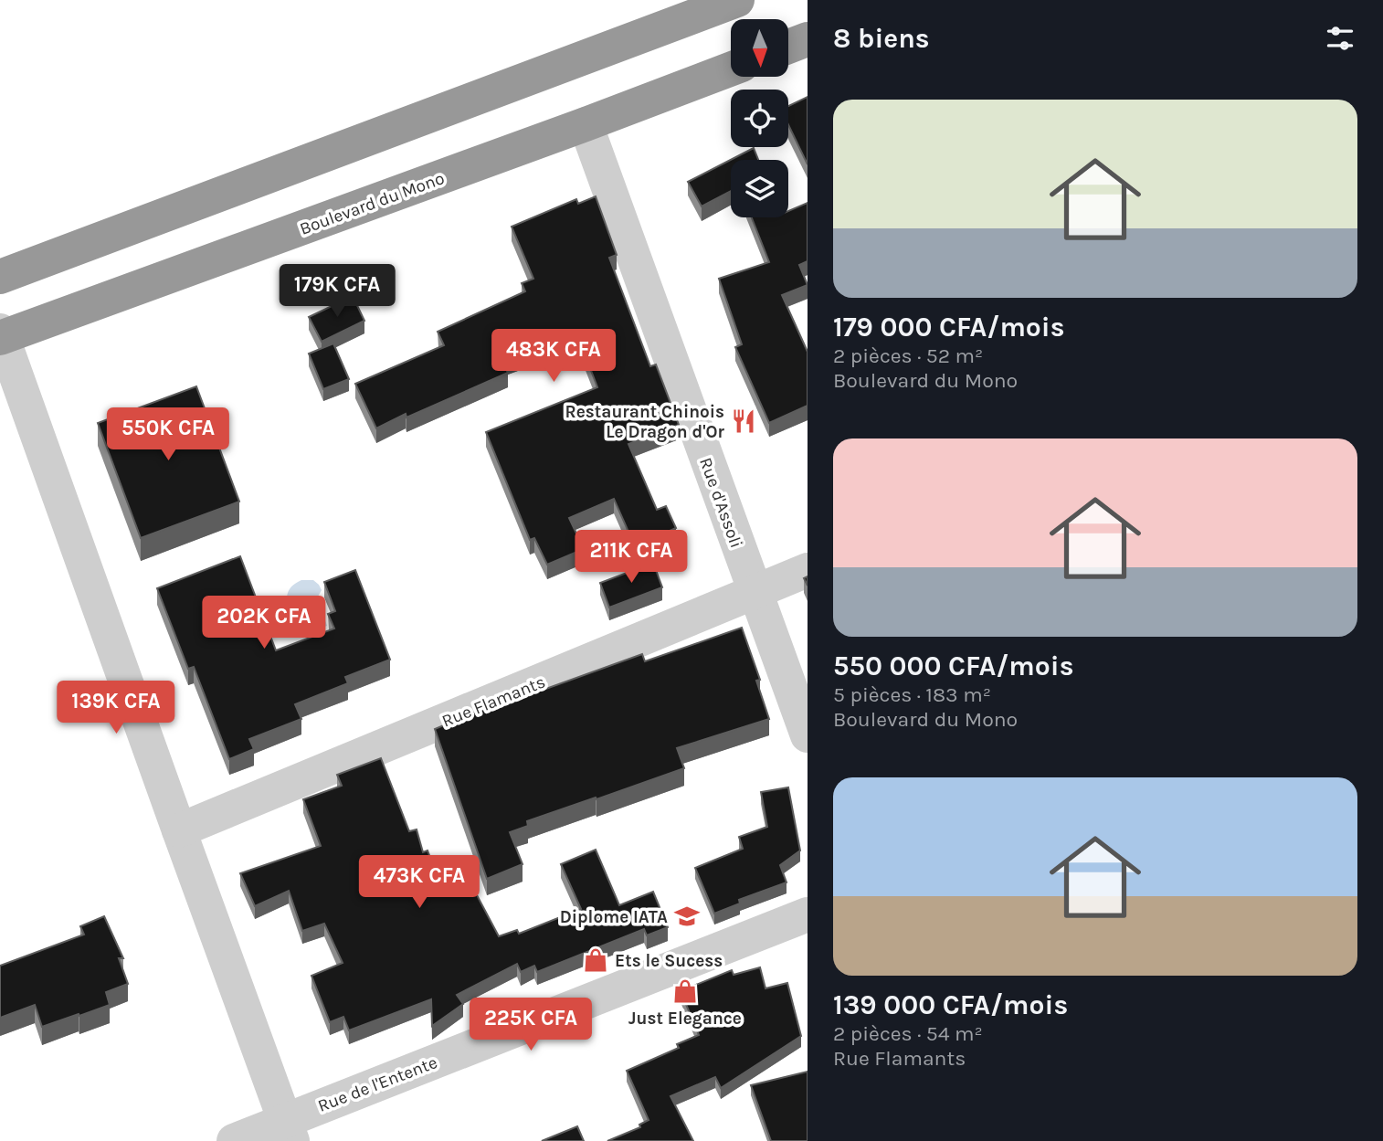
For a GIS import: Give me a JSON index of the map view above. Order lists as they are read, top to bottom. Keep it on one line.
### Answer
{"streets":{"highway":["Boulevard du Mono"],"street":["Rue d'Assoli","Rue Flamants","Rue de l'Entente"]},"crossings":[["Boulevard du Mono","Rue d'Assoli"],["Rue d'Assoli","Rue Flamants"]],"places":{"restaurant":["Restaurant Chinois Le Dragon d'Or"],"school or university":["Diplome IATA"],"shop":["Ets le Sucess","Just Elegance"]},"north":"bottom","page":{"heading":"8 biens","list":[{"name":"179 000 CFA/mois","note":"2 pièces · 52 m² · Boulevard du Mono"},{"name":"550 000 CFA/mois","note":"5 pièces · 183 m² · Boulevard du Mono"},{"name":"139 000 CFA/mois","note":"2 pièces · 54 m² · Rue Flamants"}],"price":["179K CFA","483K CFA","550K CFA","211K CFA","202K CFA","139K CFA","473K CFA","225K CFA"]}}
